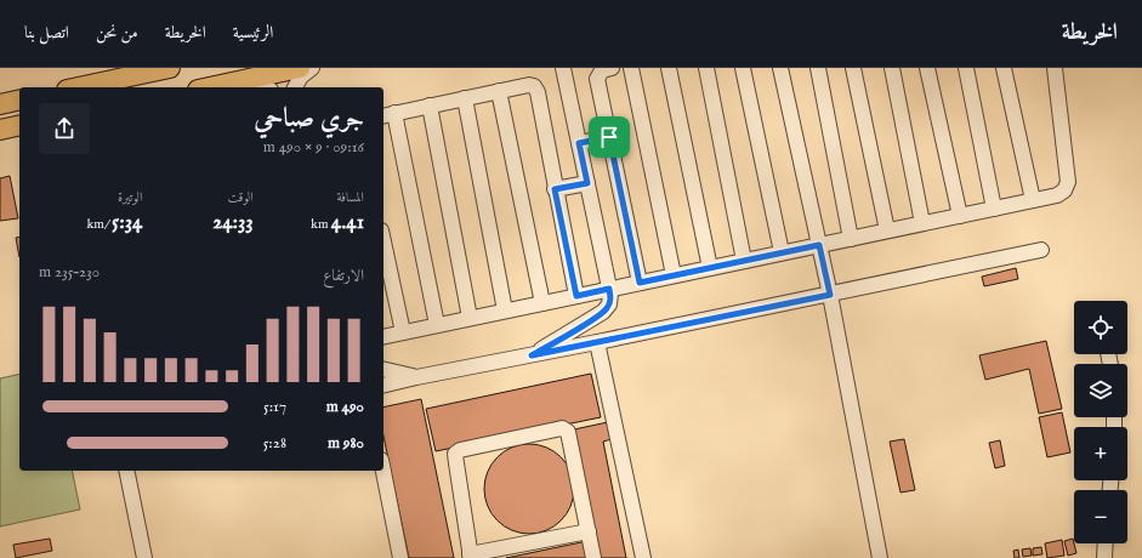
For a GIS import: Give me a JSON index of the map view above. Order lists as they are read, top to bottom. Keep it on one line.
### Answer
{"page":{"header":"الخريطة","nav":["الرئيسية","الخريطة","من نحن","اتصل بنا"],"heading":["جري صباحي","09:16 · 9 × 490 m"],"stats":[["المسافة","4.41 km"],["الوقت","24:33"],["الوتيرة","5:34 /km"]],"chart":["الارتفاع","230–235 m"],"map_buttons":["+","−"],"list":[{"name":"490 m","note":"5:17"},{"name":"980 m","note":"5:28"}]}}
